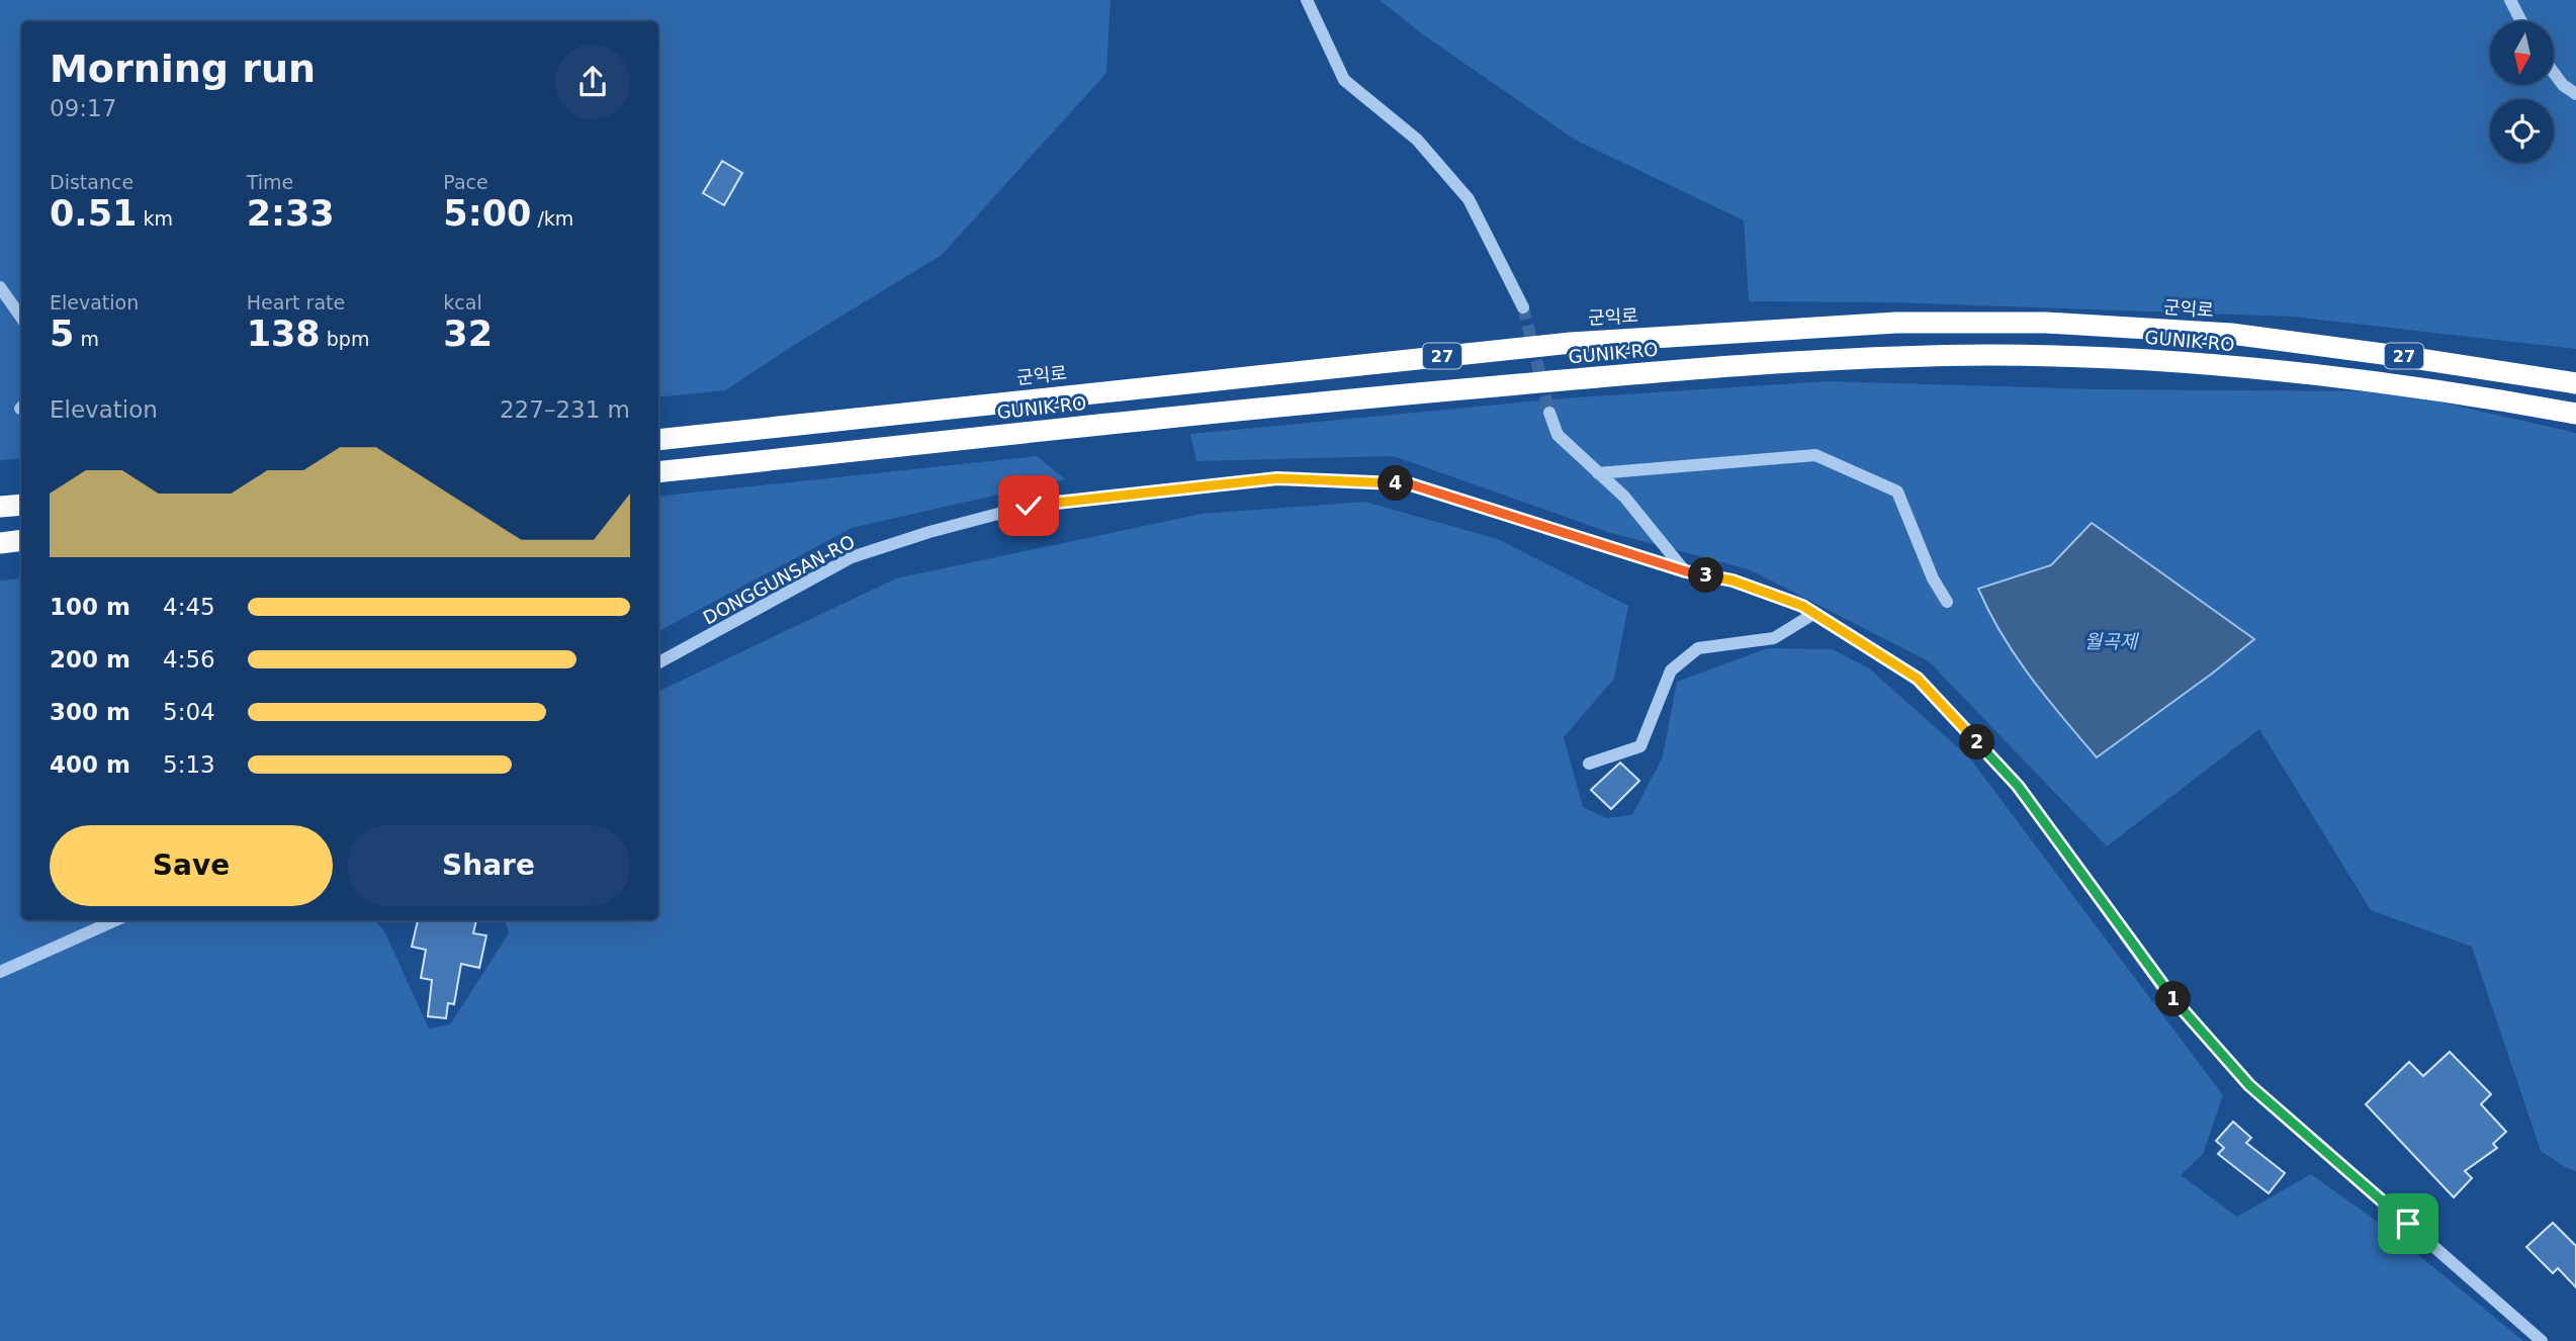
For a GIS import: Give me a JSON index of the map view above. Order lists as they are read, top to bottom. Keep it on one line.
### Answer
{"streets":{"highway":["군익로","GUNIK-RO","27"],"street":["DONGGUNSAN-RO"]},"water":["월곡제"],"north":"bottom","page":{"heading":["Morning run","09:17"],"stats":[["Distance","0.51 km"],["Time","2:33"],["Pace","5:00 /km"],["Elevation","5 m"],["Heart rate","138 bpm"],["kcal","32"]],"chart":["Elevation","227–231 m"],"pins":["4","3","2","1"],"list":[{"name":"100 m","note":"4:45"},{"name":"200 m","note":"4:56"},{"name":"300 m","note":"5:04"},{"name":"400 m","note":"5:13"}],"buttons":["Save","Share"]}}
